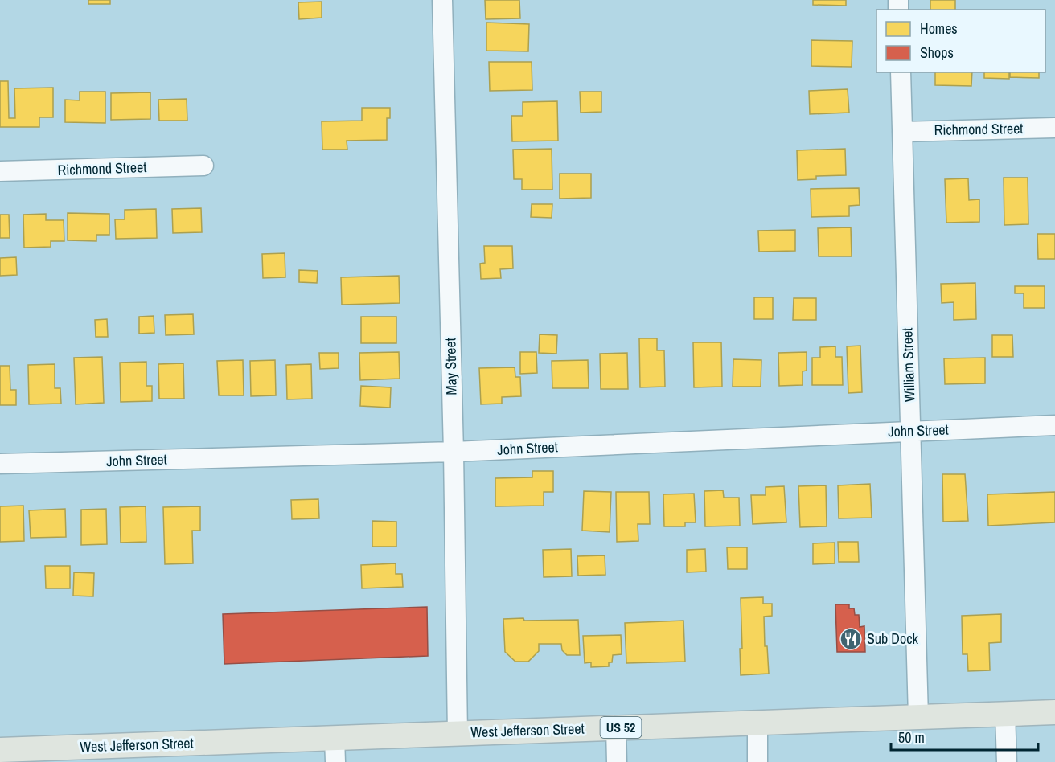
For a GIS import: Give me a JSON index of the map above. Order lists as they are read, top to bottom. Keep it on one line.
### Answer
{"streets":{"main road":["US 52","West Jefferson Street"],"street":["Richmond Street","William Street","May Street","John Street"]},"crossings":[["Richmond Street","William Street"],["William Street","John Street"],["William Street","West Jefferson Street"],["May Street","John Street"],["May Street","West Jefferson Street"]],"places":{"restaurant":["Sub Dock"]},"legend":["Homes","Shops"],"scale_bar":"50 m"}
